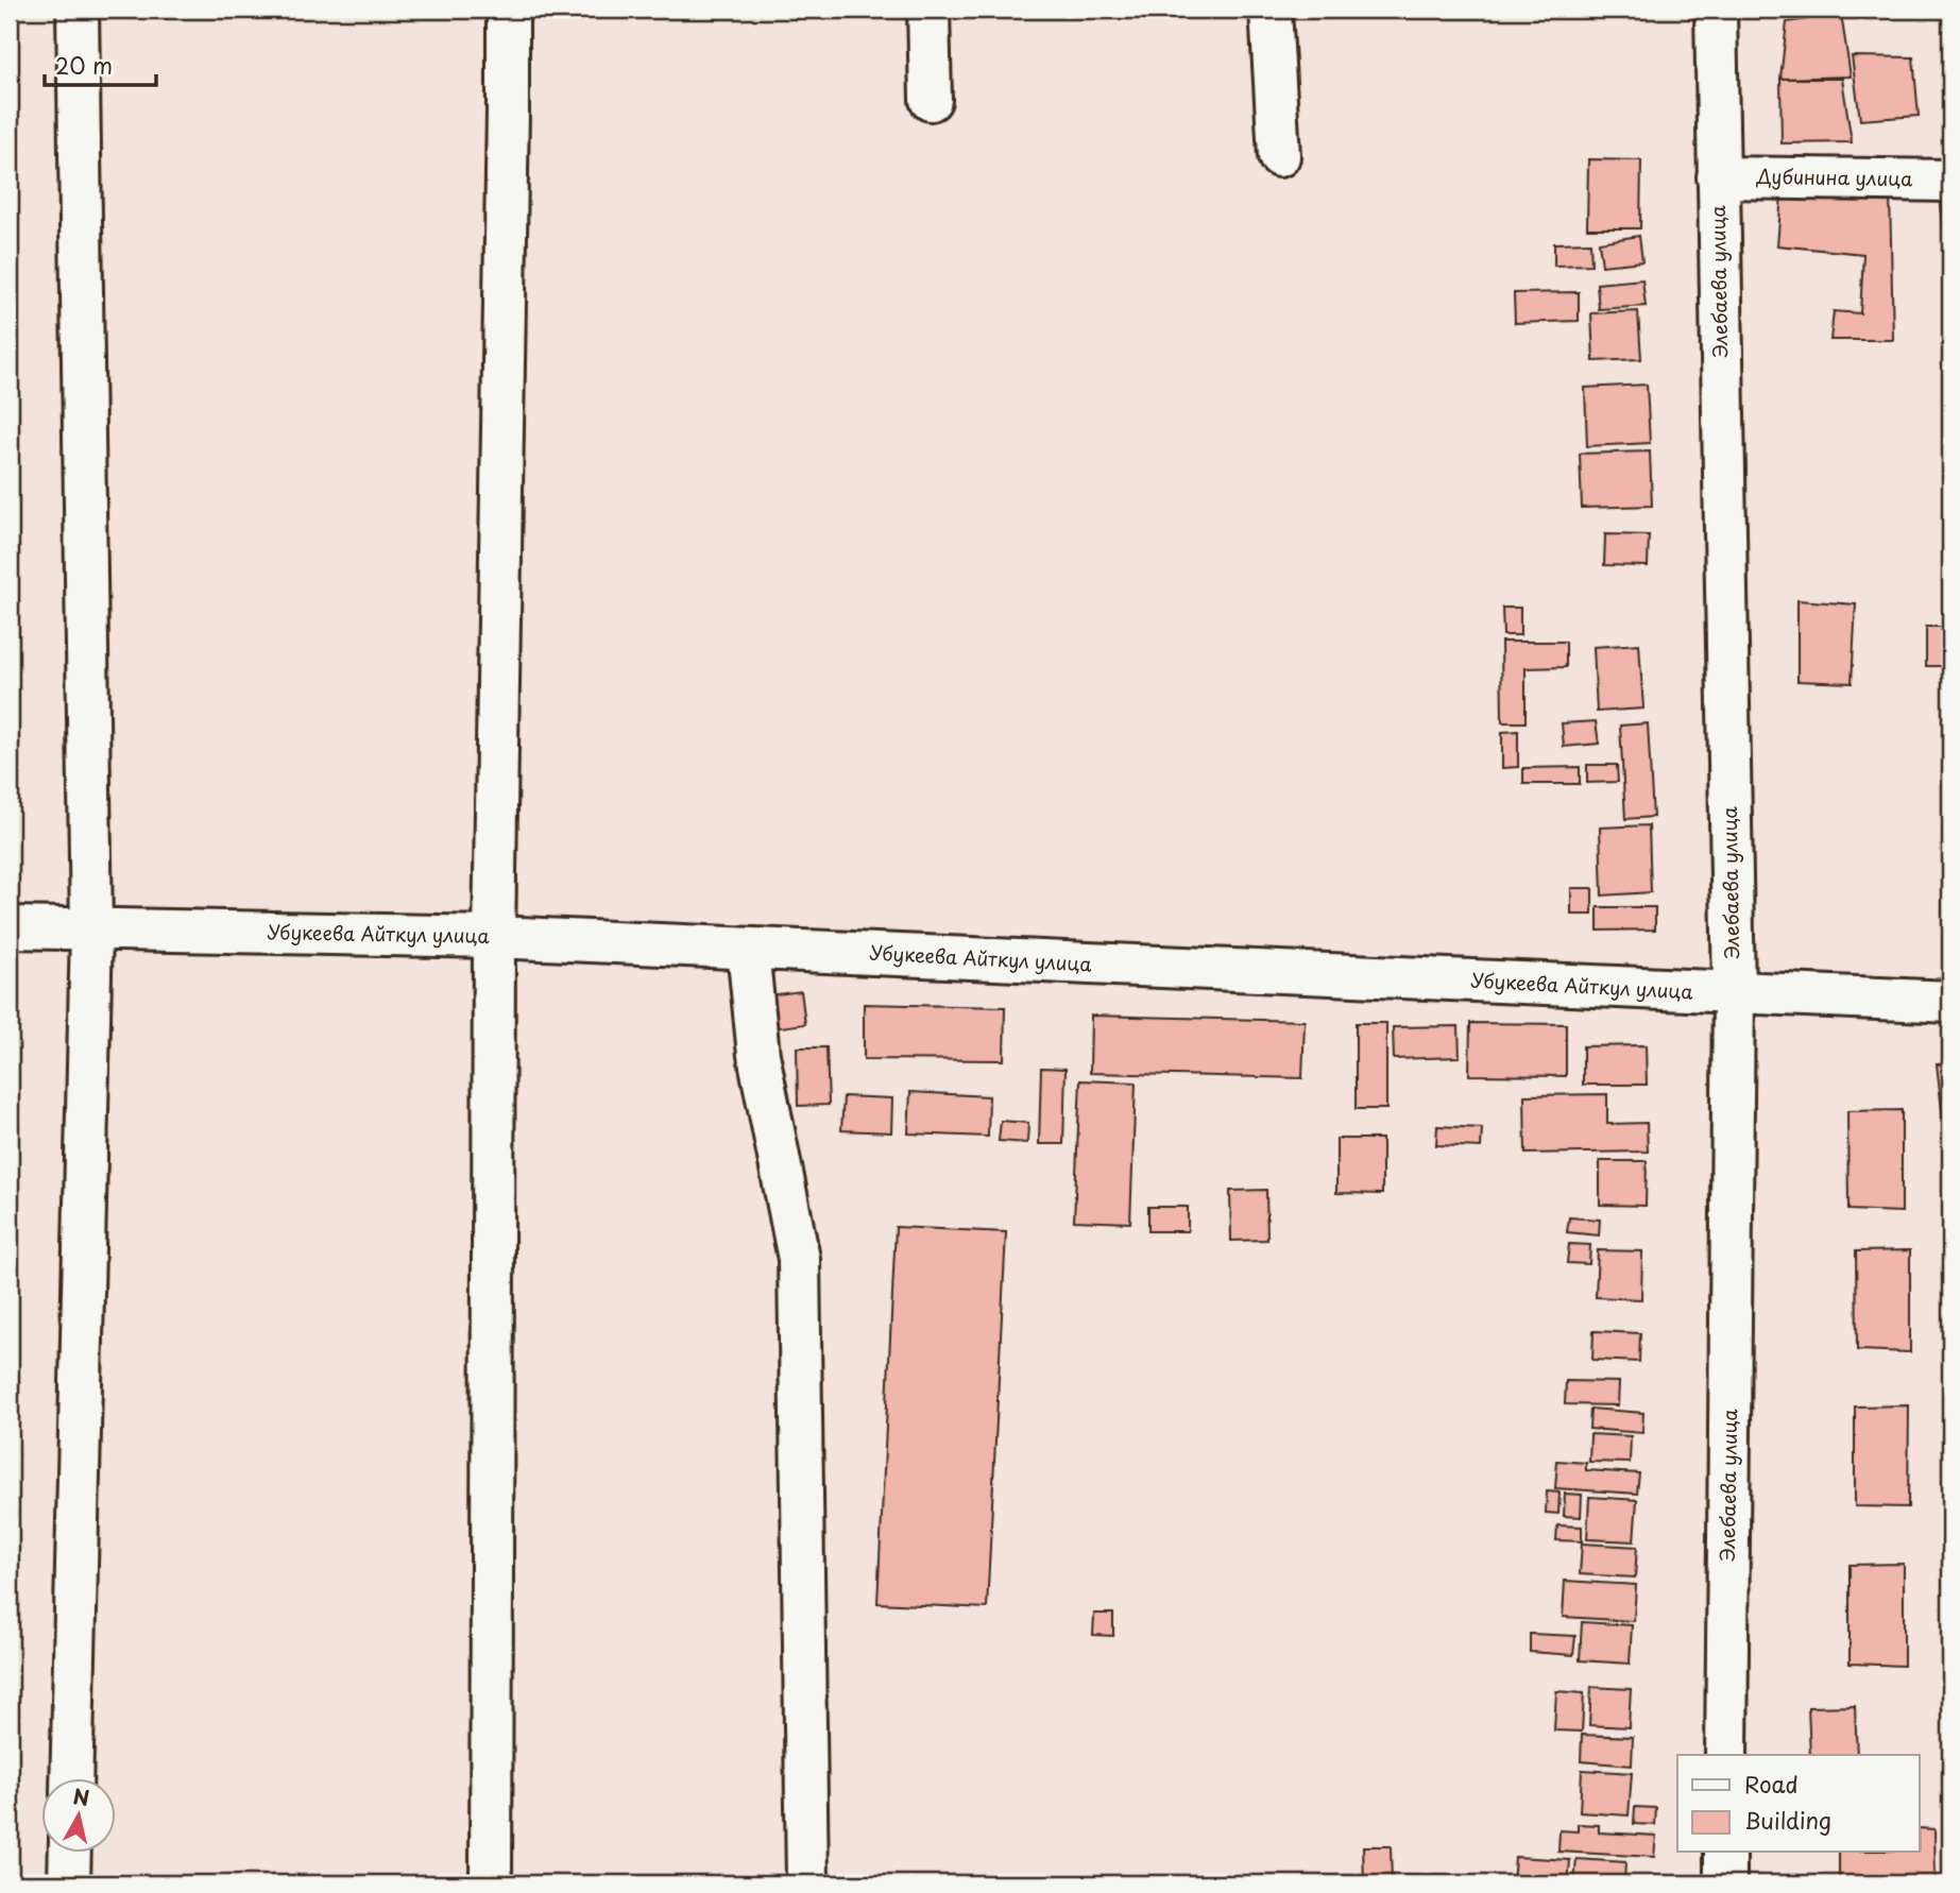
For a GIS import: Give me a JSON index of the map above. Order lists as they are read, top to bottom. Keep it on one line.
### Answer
{"streets":{"street":["Дубинина улица","Элебаева улица","Убукеева Айткул улица"]},"crossings":[["Дубинина улица","Элебаева улица"],["Элебаева улица","Убукеева Айткул улица"]],"legend":["Road","Building"],"scale_bar":"20 m","north":"top"}
